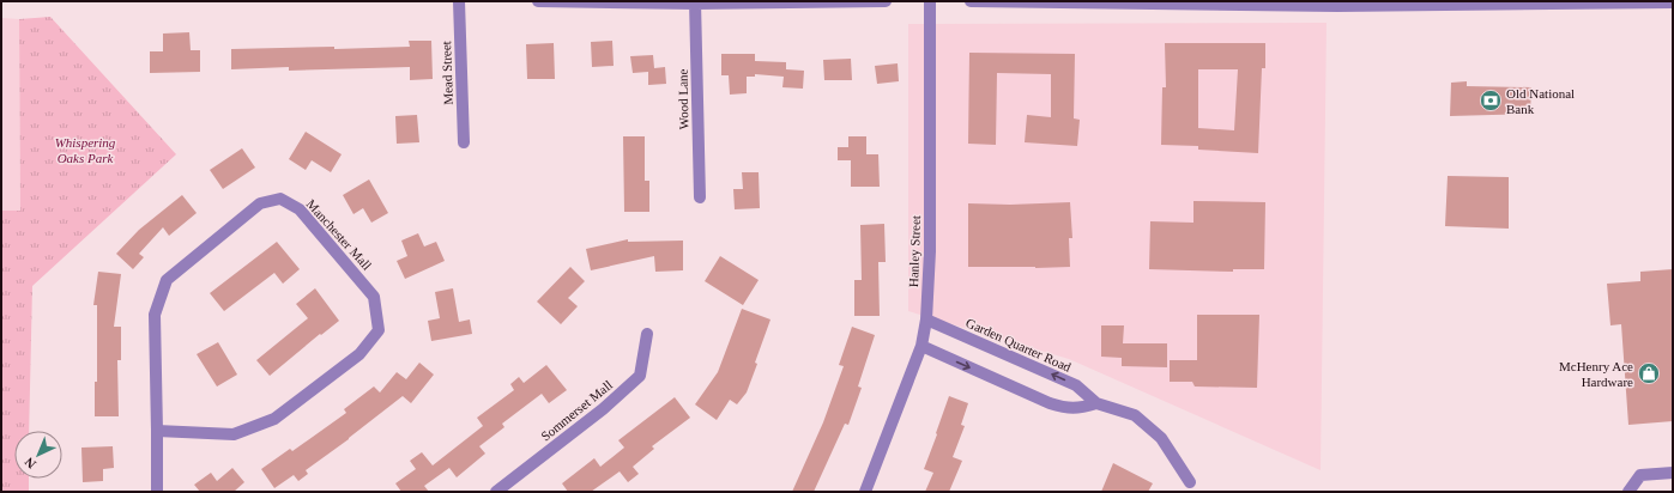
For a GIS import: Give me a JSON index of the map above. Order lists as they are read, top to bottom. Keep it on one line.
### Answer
{"streets":{"street":["Mead Street","Wood Lane","Manchester Mall","Hanley Street","Garden Quarter Road","Sommerset Mall"]},"crossings":[["Hanley Street","Garden Quarter Road"]],"parks":["Whispering Oaks Park"],"places":{"bank":["Old National Bank"],"shop":["McHenry Ace Hardware"]},"north":"bottom left"}
